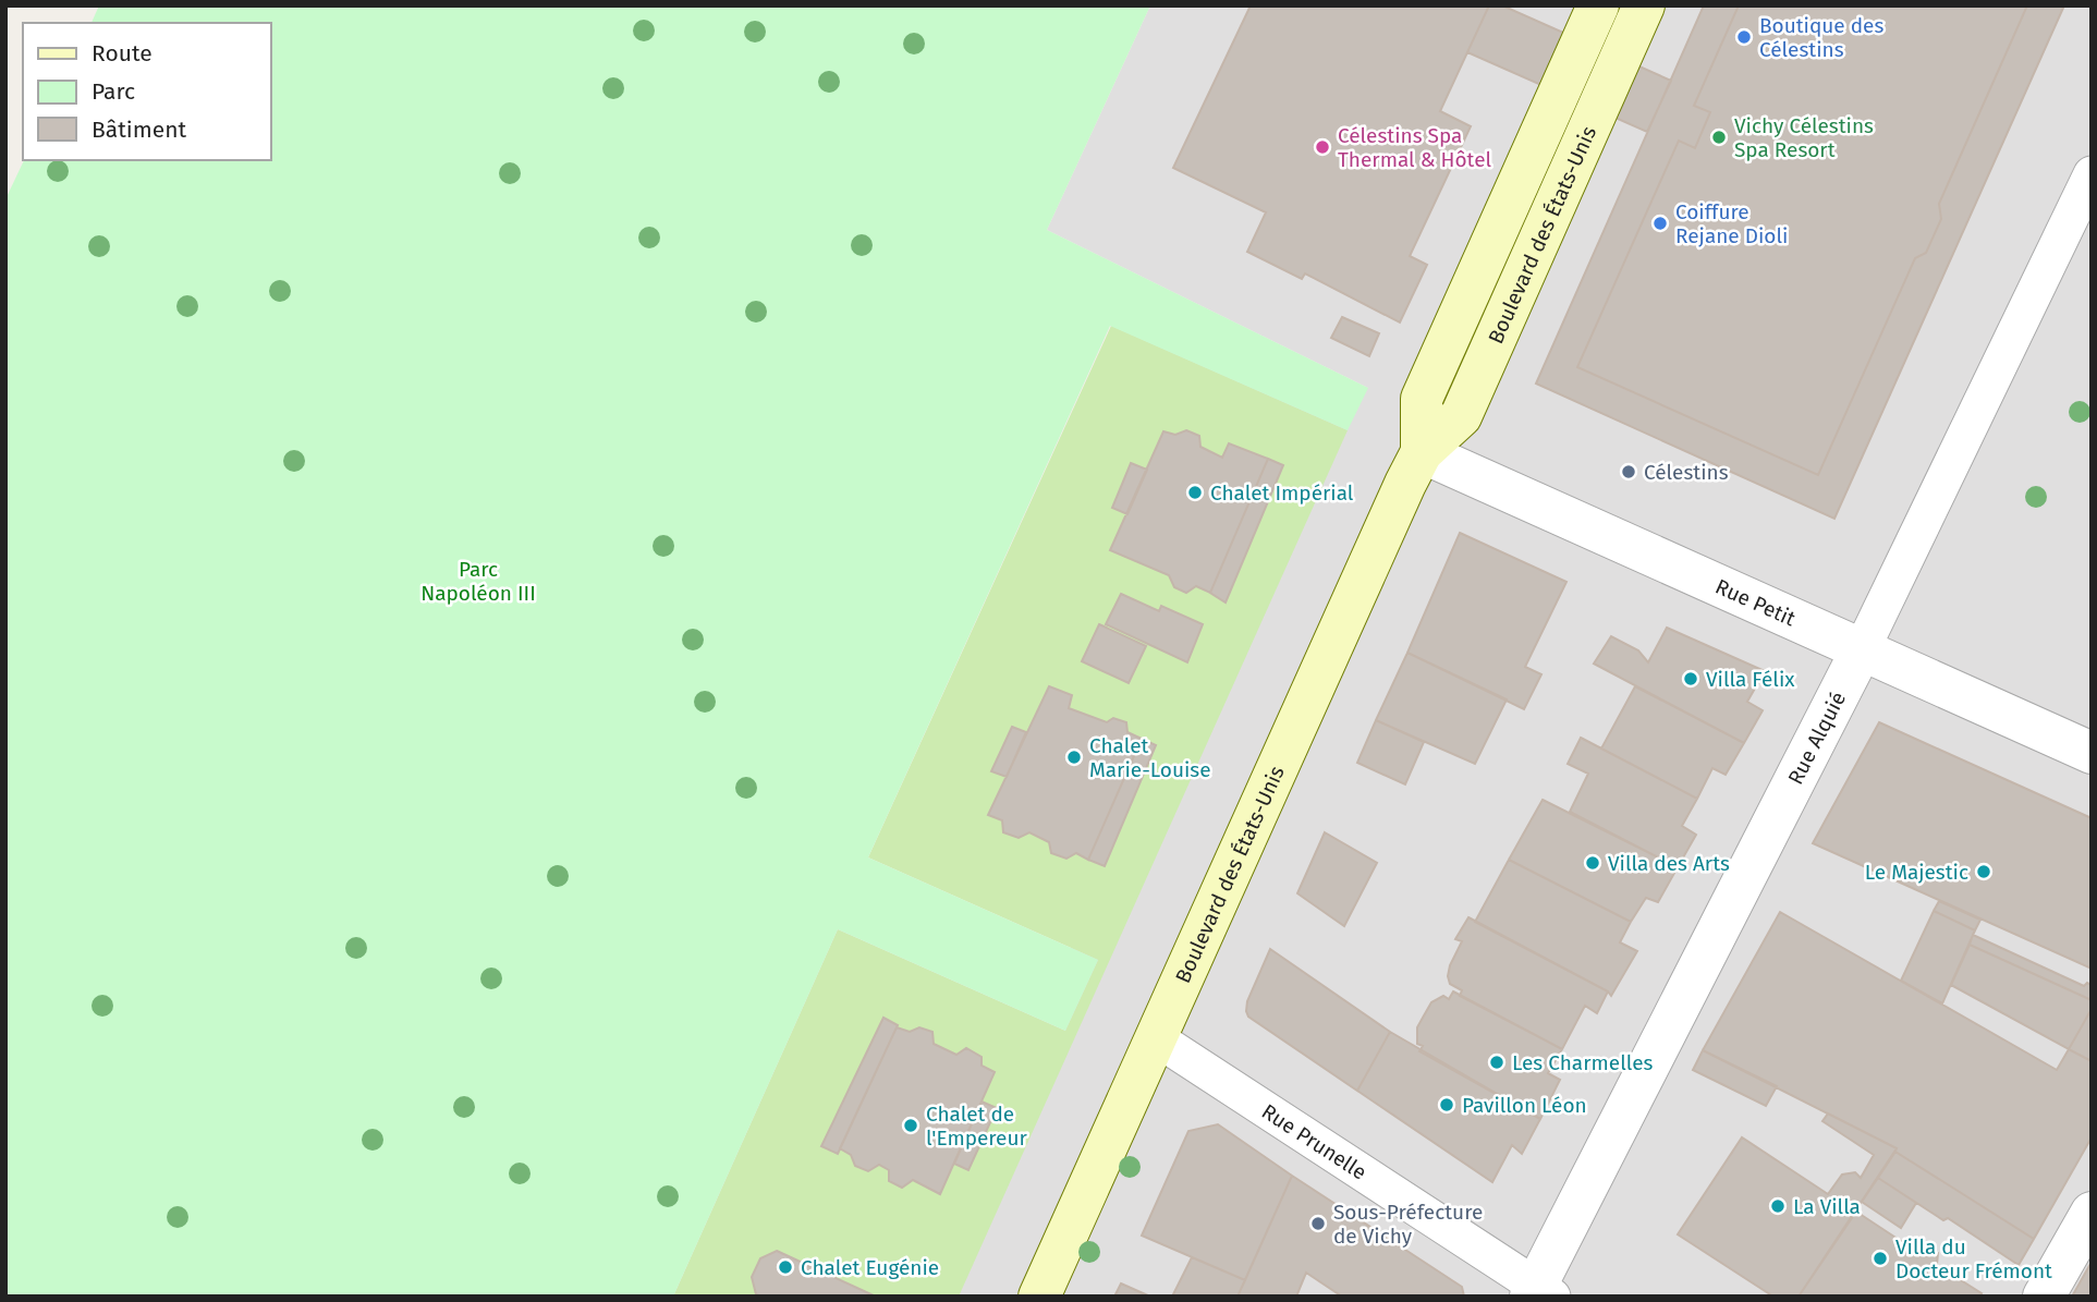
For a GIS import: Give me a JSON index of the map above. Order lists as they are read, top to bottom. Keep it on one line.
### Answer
{"streets":{"main road":["Boulevard des États-Unis"],"street":["Rue Petit","Rue Alquié","Rue Prunelle"]},"crossings":[["Boulevard des États-Unis","Rue Petit"],["Boulevard des États-Unis","Rue Prunelle"],["Rue Petit","Rue Alquié"],["Rue Alquié","Rue Prunelle"]],"parks":["Parc Napoléon III"],"places":["Boutique des Célestins","Vichy Célestins Spa Resort","Célestins Spa Thermal & Hôtel","Coiffure Rejane Dioli","Célestins","Chalet Impérial","Villa Félix","Chalet Marie-Louise","Villa des Arts","Le Majestic","Les Charmelles","Pavillon Léon","Chalet de l'Empereur","La Villa","Sous-Préfecture de Vichy","Villa du Docteur Frémont","Chalet Eugénie"],"legend":["Route","Parc","Bâtiment"]}
